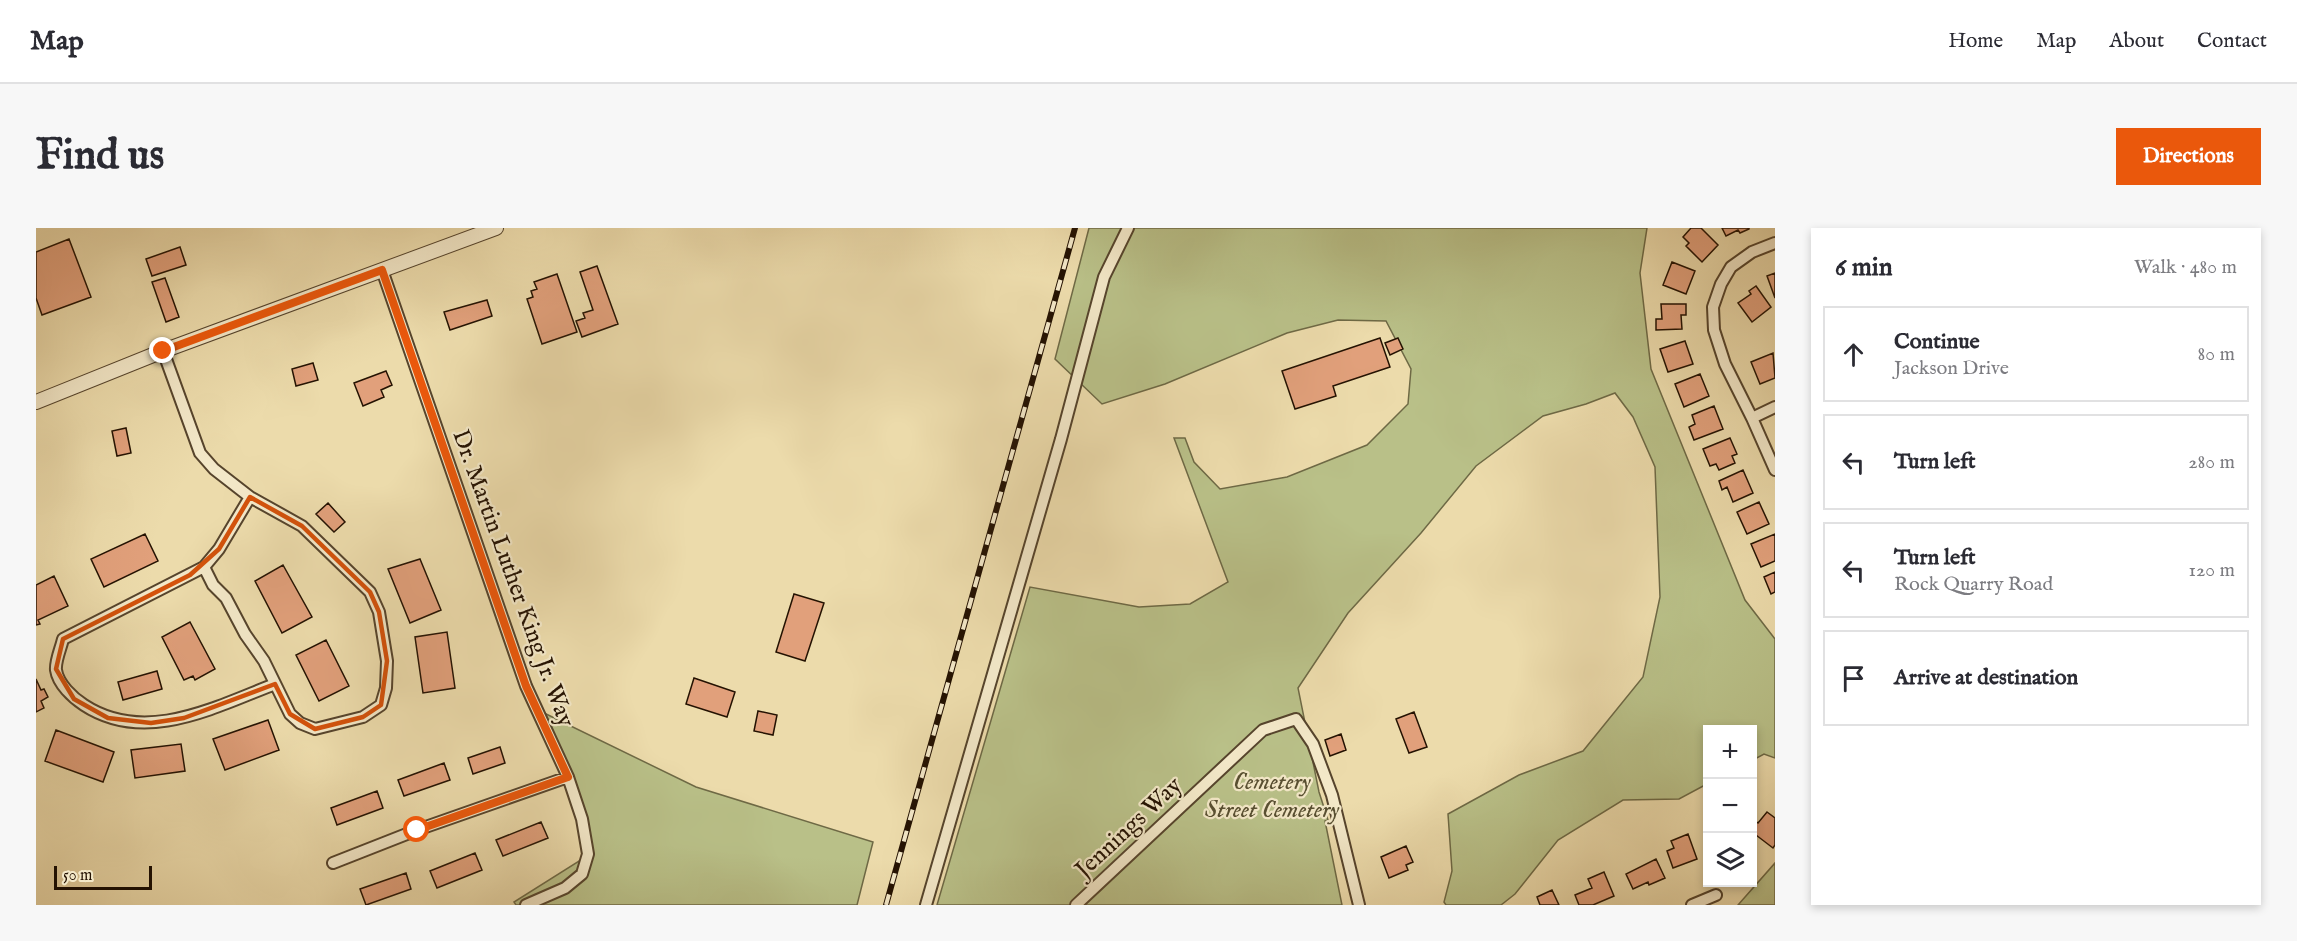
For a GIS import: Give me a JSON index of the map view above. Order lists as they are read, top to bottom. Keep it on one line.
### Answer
{"streets":{"street":["Dr. Martin Luther King Jr. Way","Jennings Way"]},"parks":["Cemetery Street Cemetery"],"scale_bar":"50 m","page":{"header":"Map","nav":["Home","Map","About","Contact"],"buttons":"Directions","title":"Find us","heading":["6 min","Walk · 480 m"],"list":[["Continue","Jackson Drive","80 m"],["Turn left","280 m"],["Turn left","Rock Quarry Road","120 m"],"Arrive at destination"],"map_buttons":["+","−"],"scale":"50 m"}}
